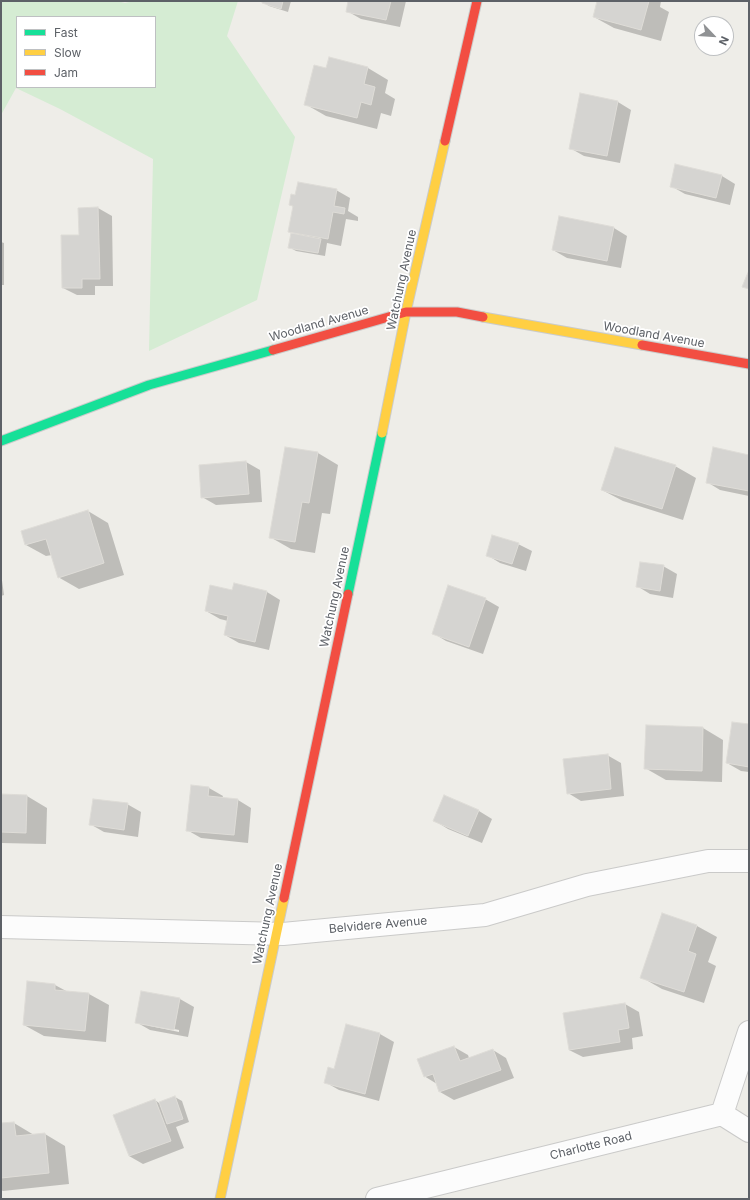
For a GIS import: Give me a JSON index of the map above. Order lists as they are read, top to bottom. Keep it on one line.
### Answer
{"streets":{"street":["Watchung Avenue","Woodland Avenue","Belvidere Avenue","Charlotte Road"]},"crossings":[["Watchung Avenue","Woodland Avenue"],["Watchung Avenue","Belvidere Avenue"]],"legend":["Fast","Slow","Jam"],"north":"bottom right"}
